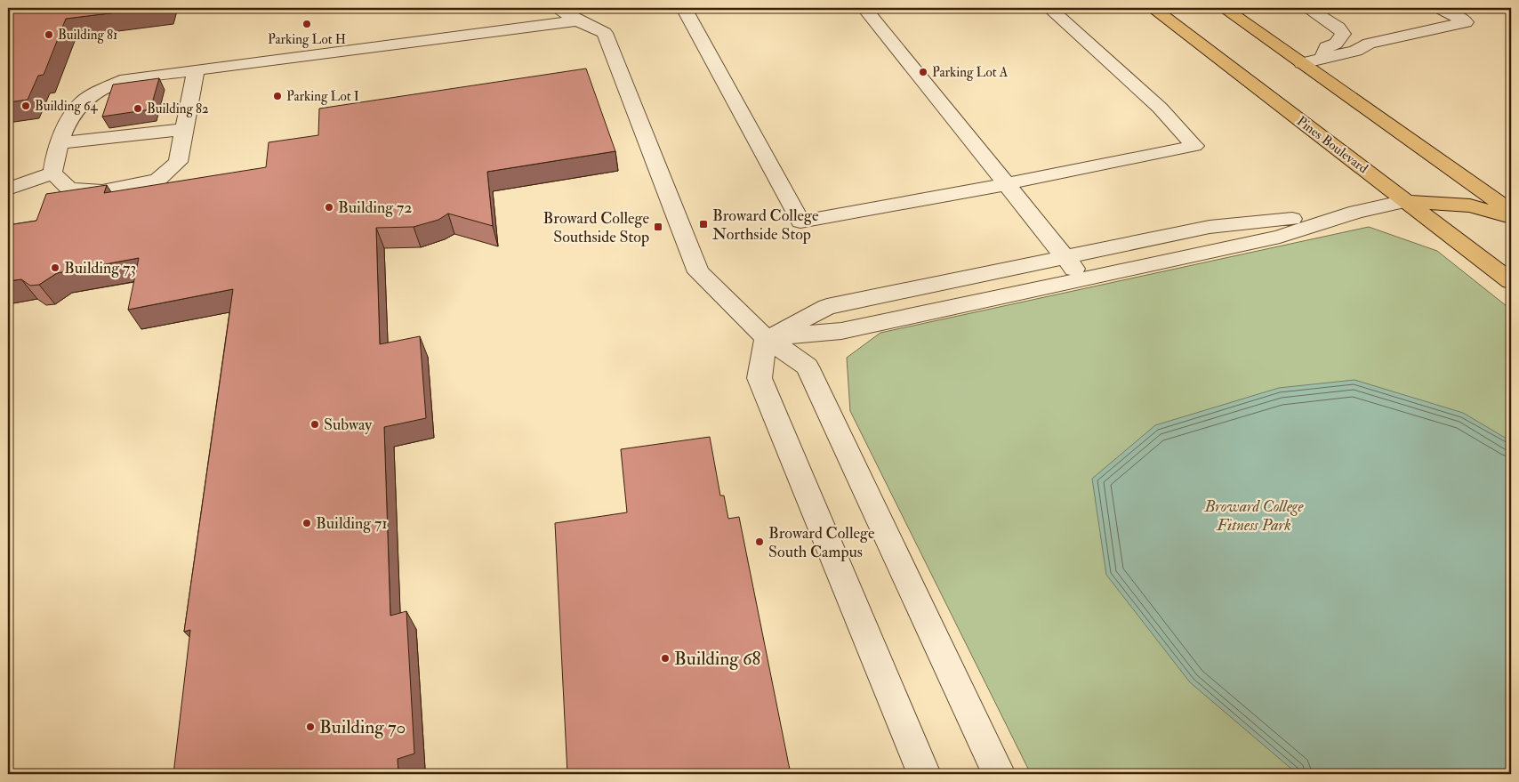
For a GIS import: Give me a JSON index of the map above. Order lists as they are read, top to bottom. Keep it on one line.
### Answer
{"streets":{"highway":["Pines Boulevard"]},"parks":["Broward College Fitness Park"],"places":{"other":["Parking Lot H","Building 81","Parking Lot A","Parking Lot I","Building 64","Building 82","Building 72","Building 73","Subway","Building 71","Broward College South Campus","Building 68","Building 70"],"transit":["Broward College Northside Stop","Broward College Southside Stop"]}}
